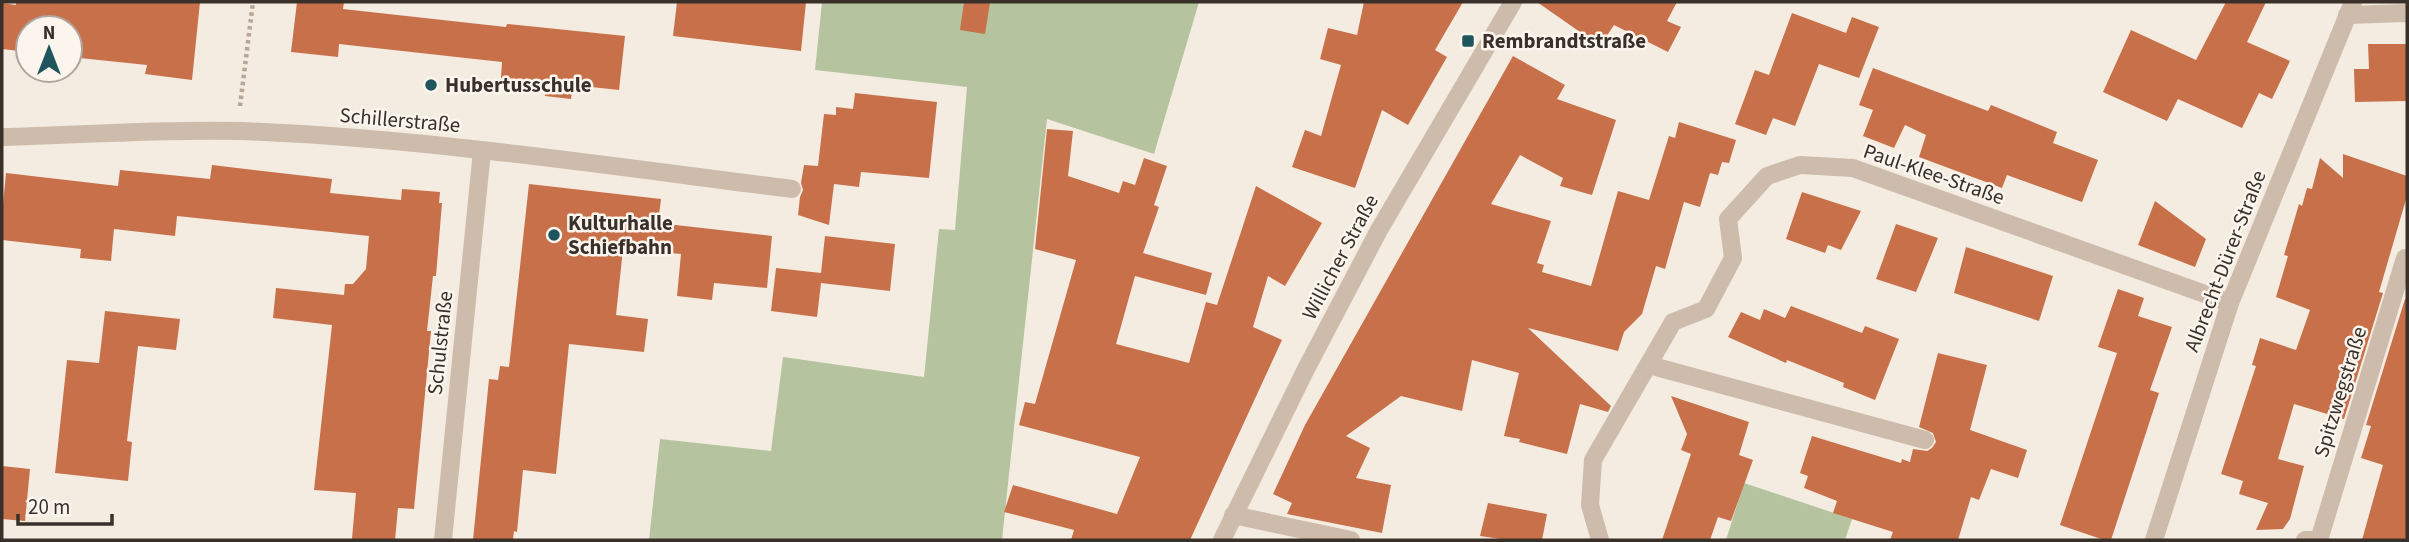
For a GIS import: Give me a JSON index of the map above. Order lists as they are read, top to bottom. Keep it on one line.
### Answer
{"streets":{"street":["Schillerstraße","Paul-Klee-Straße","Willicher Straße","Albrecht-Dürer-Straße","Schulstraße","Spitzwegstraße"]},"crossings":[["Schillerstraße","Schulstraße"],["Paul-Klee-Straße","Albrecht-Dürer-Straße"]],"places":{"transit":["Rembrandtstraße"],"other":["Hubertusschule","Kulturhalle Schiefbahn"]},"scale_bar":"20 m","north":"top"}
